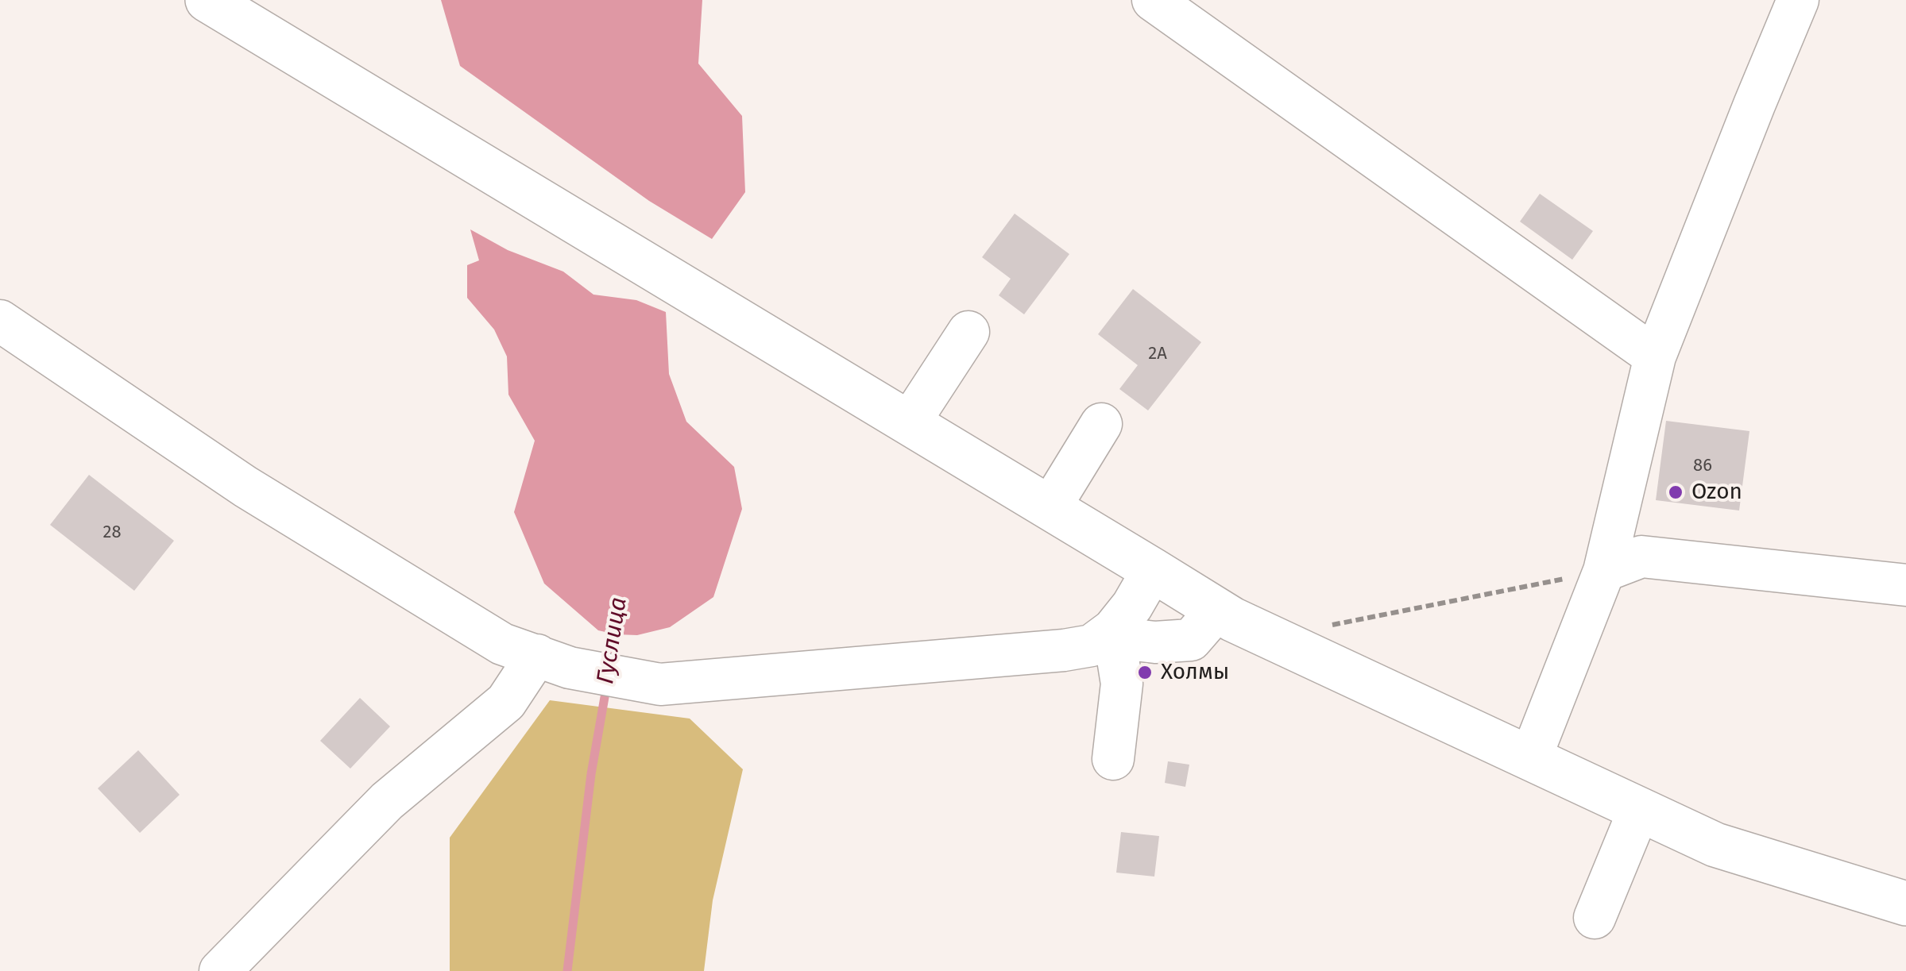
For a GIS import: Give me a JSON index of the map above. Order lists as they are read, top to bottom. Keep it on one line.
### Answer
{"water":["Гуслица"],"places":["Ozon","Холмы"],"house_numbers":["2А","86","28"]}
